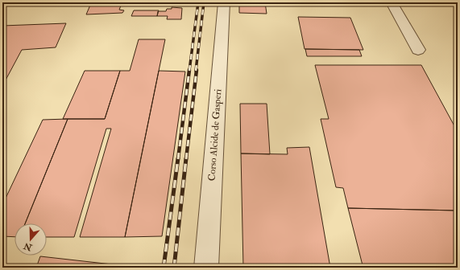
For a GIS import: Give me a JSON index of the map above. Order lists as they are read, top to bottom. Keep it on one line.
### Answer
{"streets":{"street":["Corso Alcide de Gasperi"]},"north":"bottom"}
